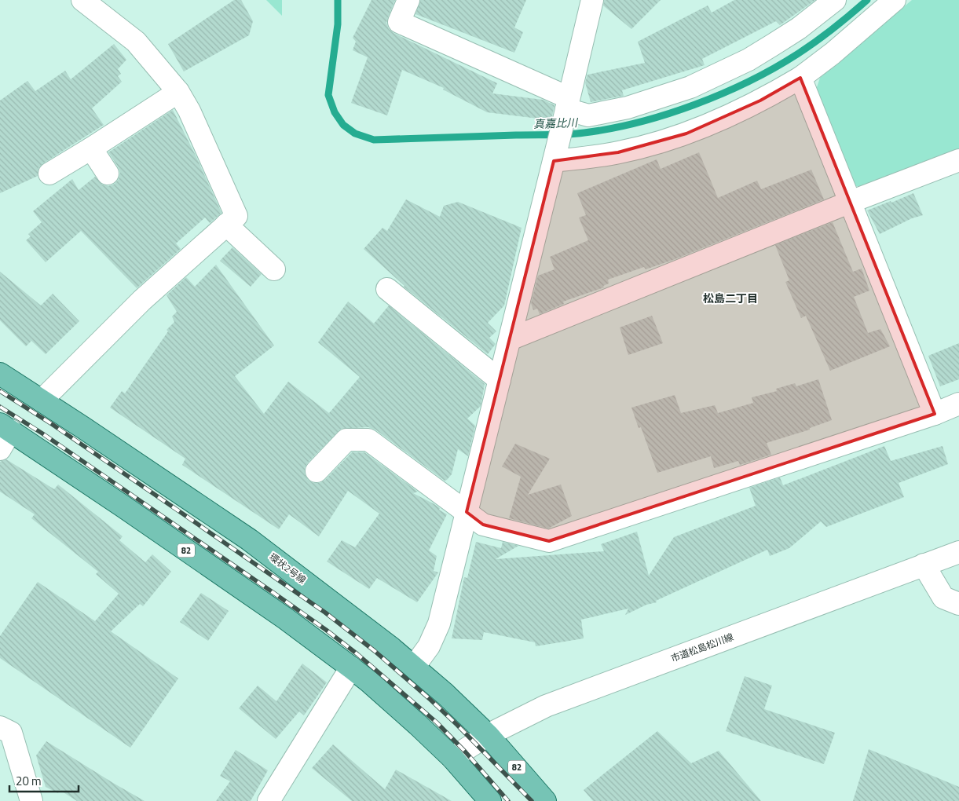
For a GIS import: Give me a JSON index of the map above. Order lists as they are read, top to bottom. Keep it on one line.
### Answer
{"streets":{"main road":["82","環状2号線"],"street":["市道松島松川線"]},"crossings":[["82","市道松島松川線"],["環状2号線","市道松島松川線"]],"districts":["松島二丁目"],"water":["真嘉比川"],"scale_bar":"20 m"}
